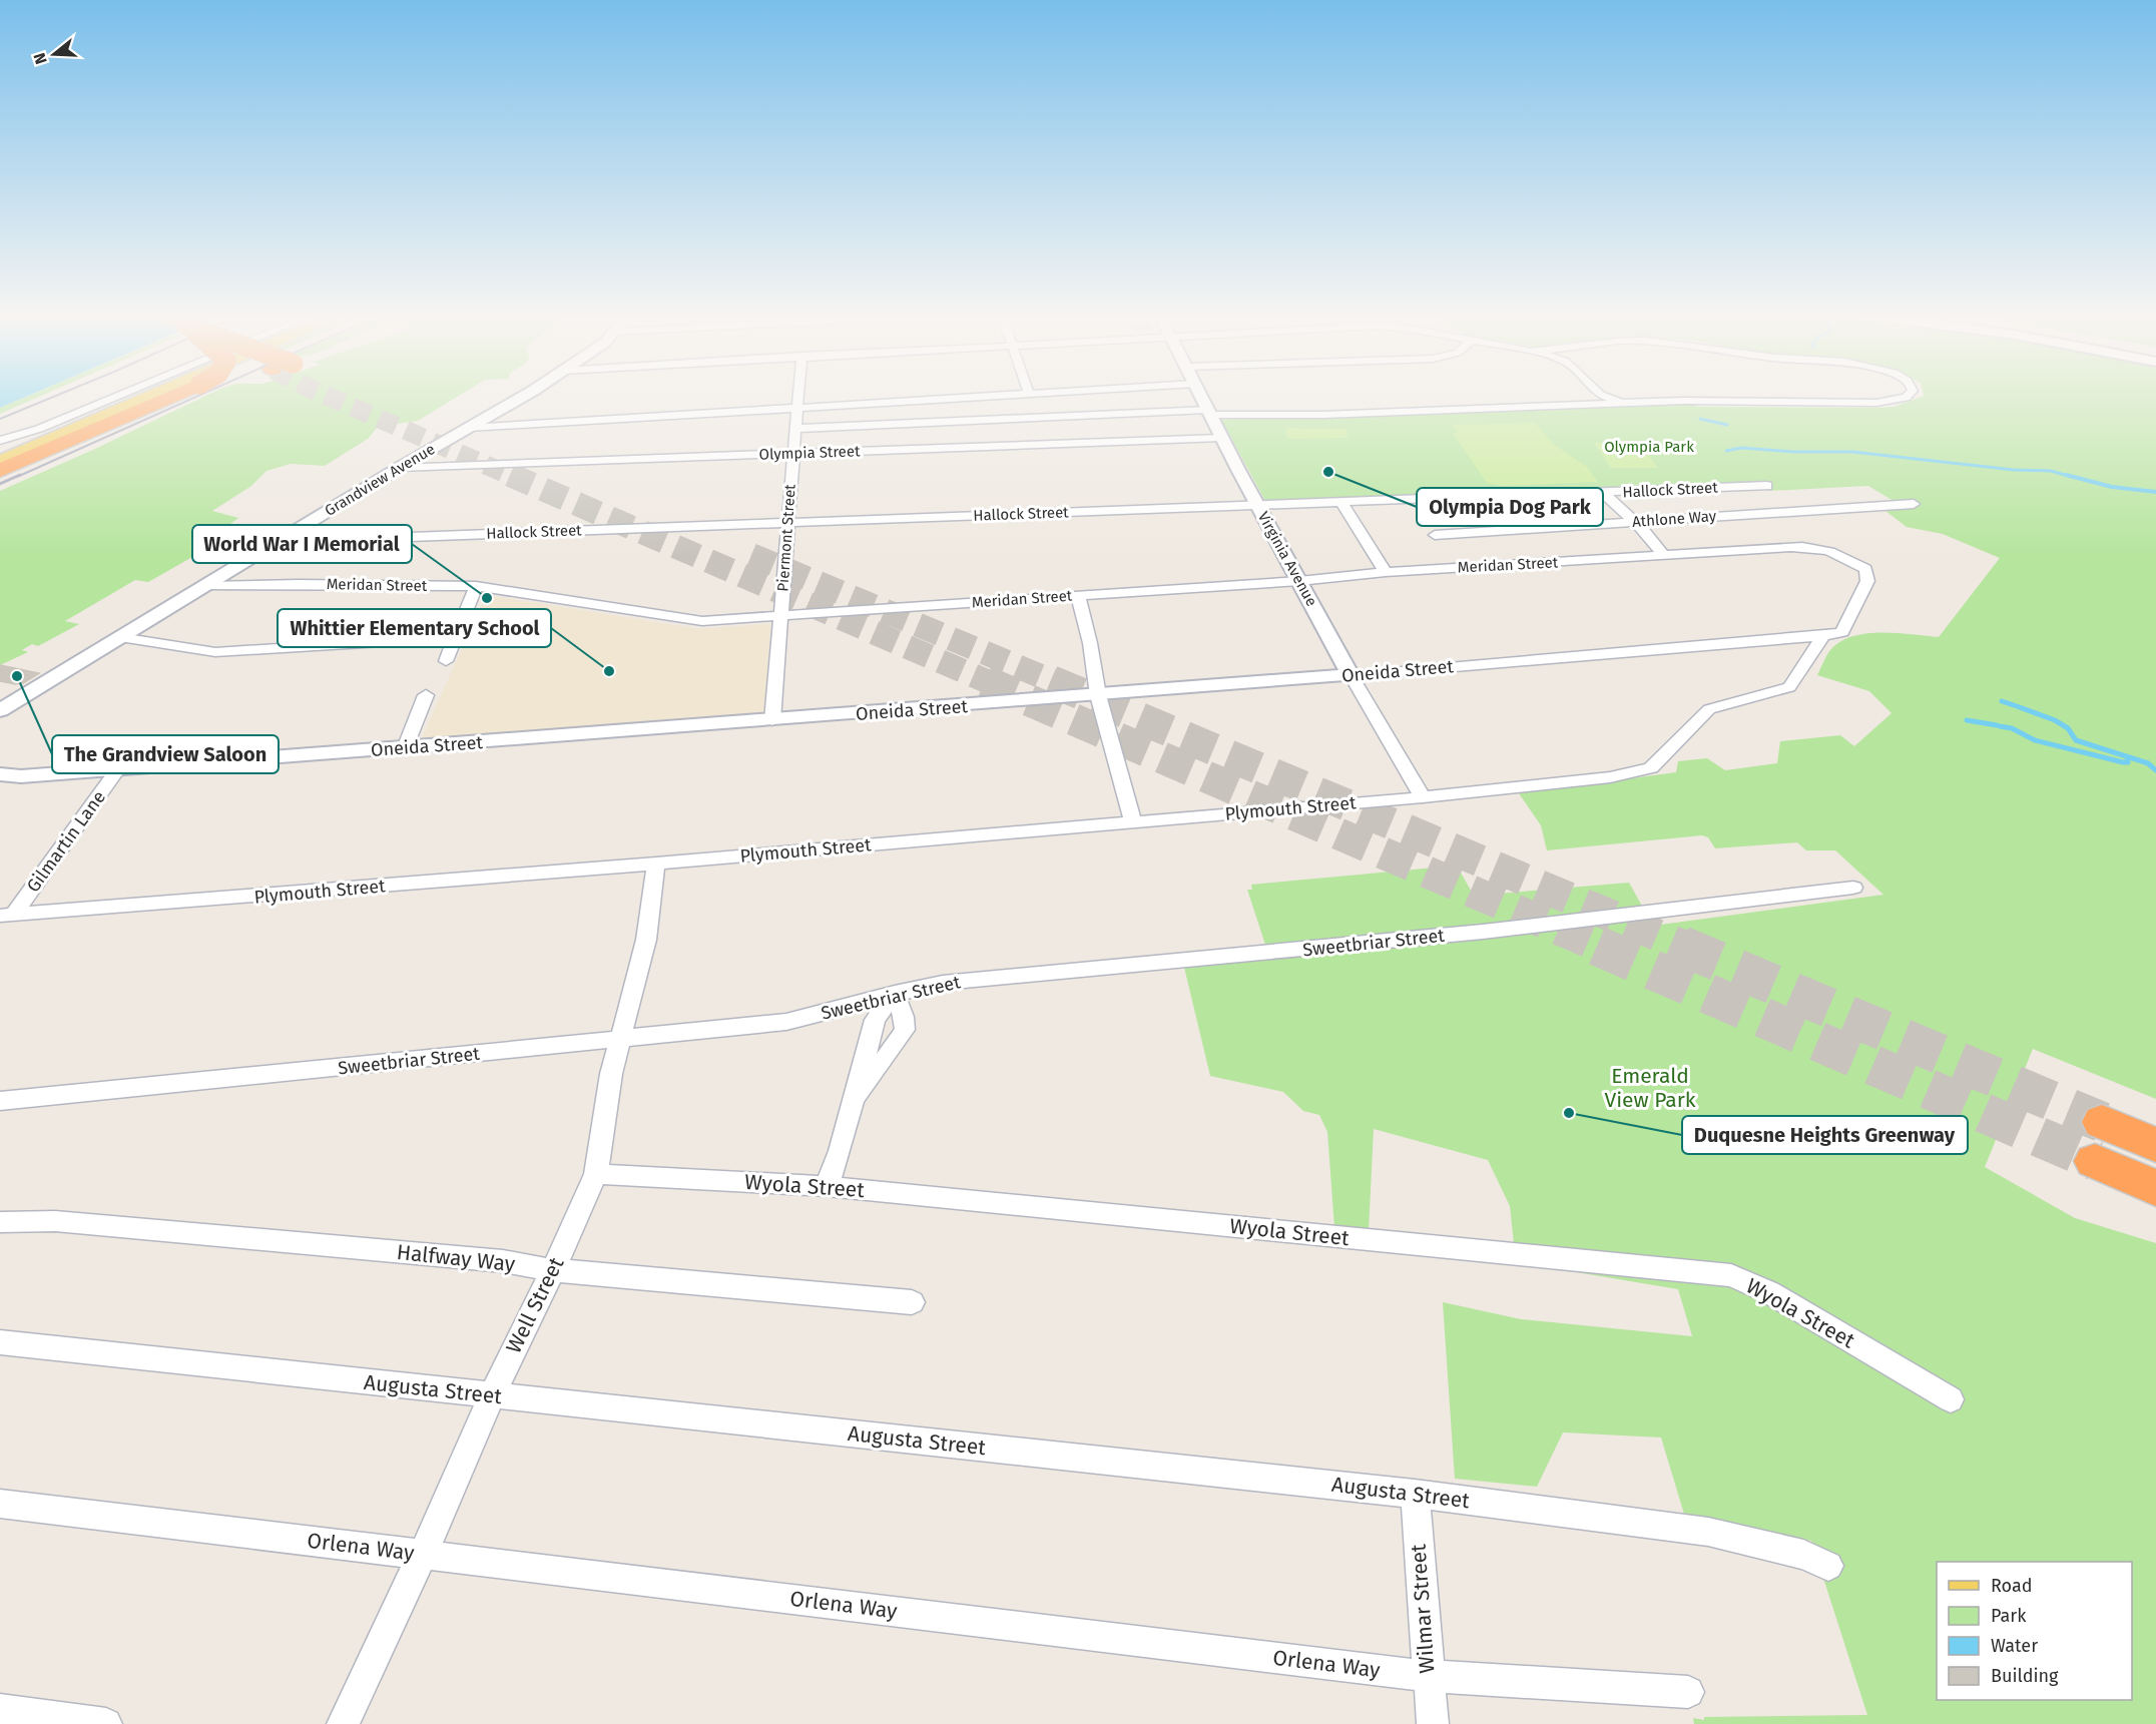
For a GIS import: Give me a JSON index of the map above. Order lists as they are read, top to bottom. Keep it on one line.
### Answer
{"streets":{"street":["Olympia Street","Grandview Avenue","Hallock Street","Athlone Way","Piermont Street","Virginia Avenue","Meridan Street","Oneida Street","Plymouth Street","Gilmartin Lane","Sweetbriar Street","Wyola Street","Halfway Way","Well Street","Augusta Street","Orlena Way","Wilmar Street"]},"crossings":[["Olympia Street","Grandview Avenue"],["Olympia Street","Piermont Street"],["Olympia Street","Virginia Avenue"],["Grandview Avenue","Hallock Street"],["Grandview Avenue","Meridan Street"],["Hallock Street","Piermont Street"],["Hallock Street","Virginia Avenue"],["Piermont Street","Meridan Street"],["Piermont Street","Oneida Street"],["Virginia Avenue","Meridan Street"],["Virginia Avenue","Oneida Street"],["Virginia Avenue","Plymouth Street"],["Meridan Street","Oneida Street"],["Meridan Street","Plymouth Street"],["Oneida Street","Plymouth Street"],["Oneida Street","Gilmartin Lane"],["Plymouth Street","Gilmartin Lane"],["Plymouth Street","Well Street"],["Sweetbriar Street","Well Street"],["Wyola Street","Well Street"],["Halfway Way","Well Street"],["Well Street","Augusta Street"],["Well Street","Orlena Way"],["Augusta Street","Wilmar Street"],["Orlena Way","Wilmar Street"]],"parks":["Olympia Park","Emerald View Park"],"places":["Olympia Dog Park","World War I Memorial","Whittier Elementary School","The Grandview Saloon","Duquesne Heights Greenway"],"legend":["Road","Park","Water","Building"],"north":"left"}
